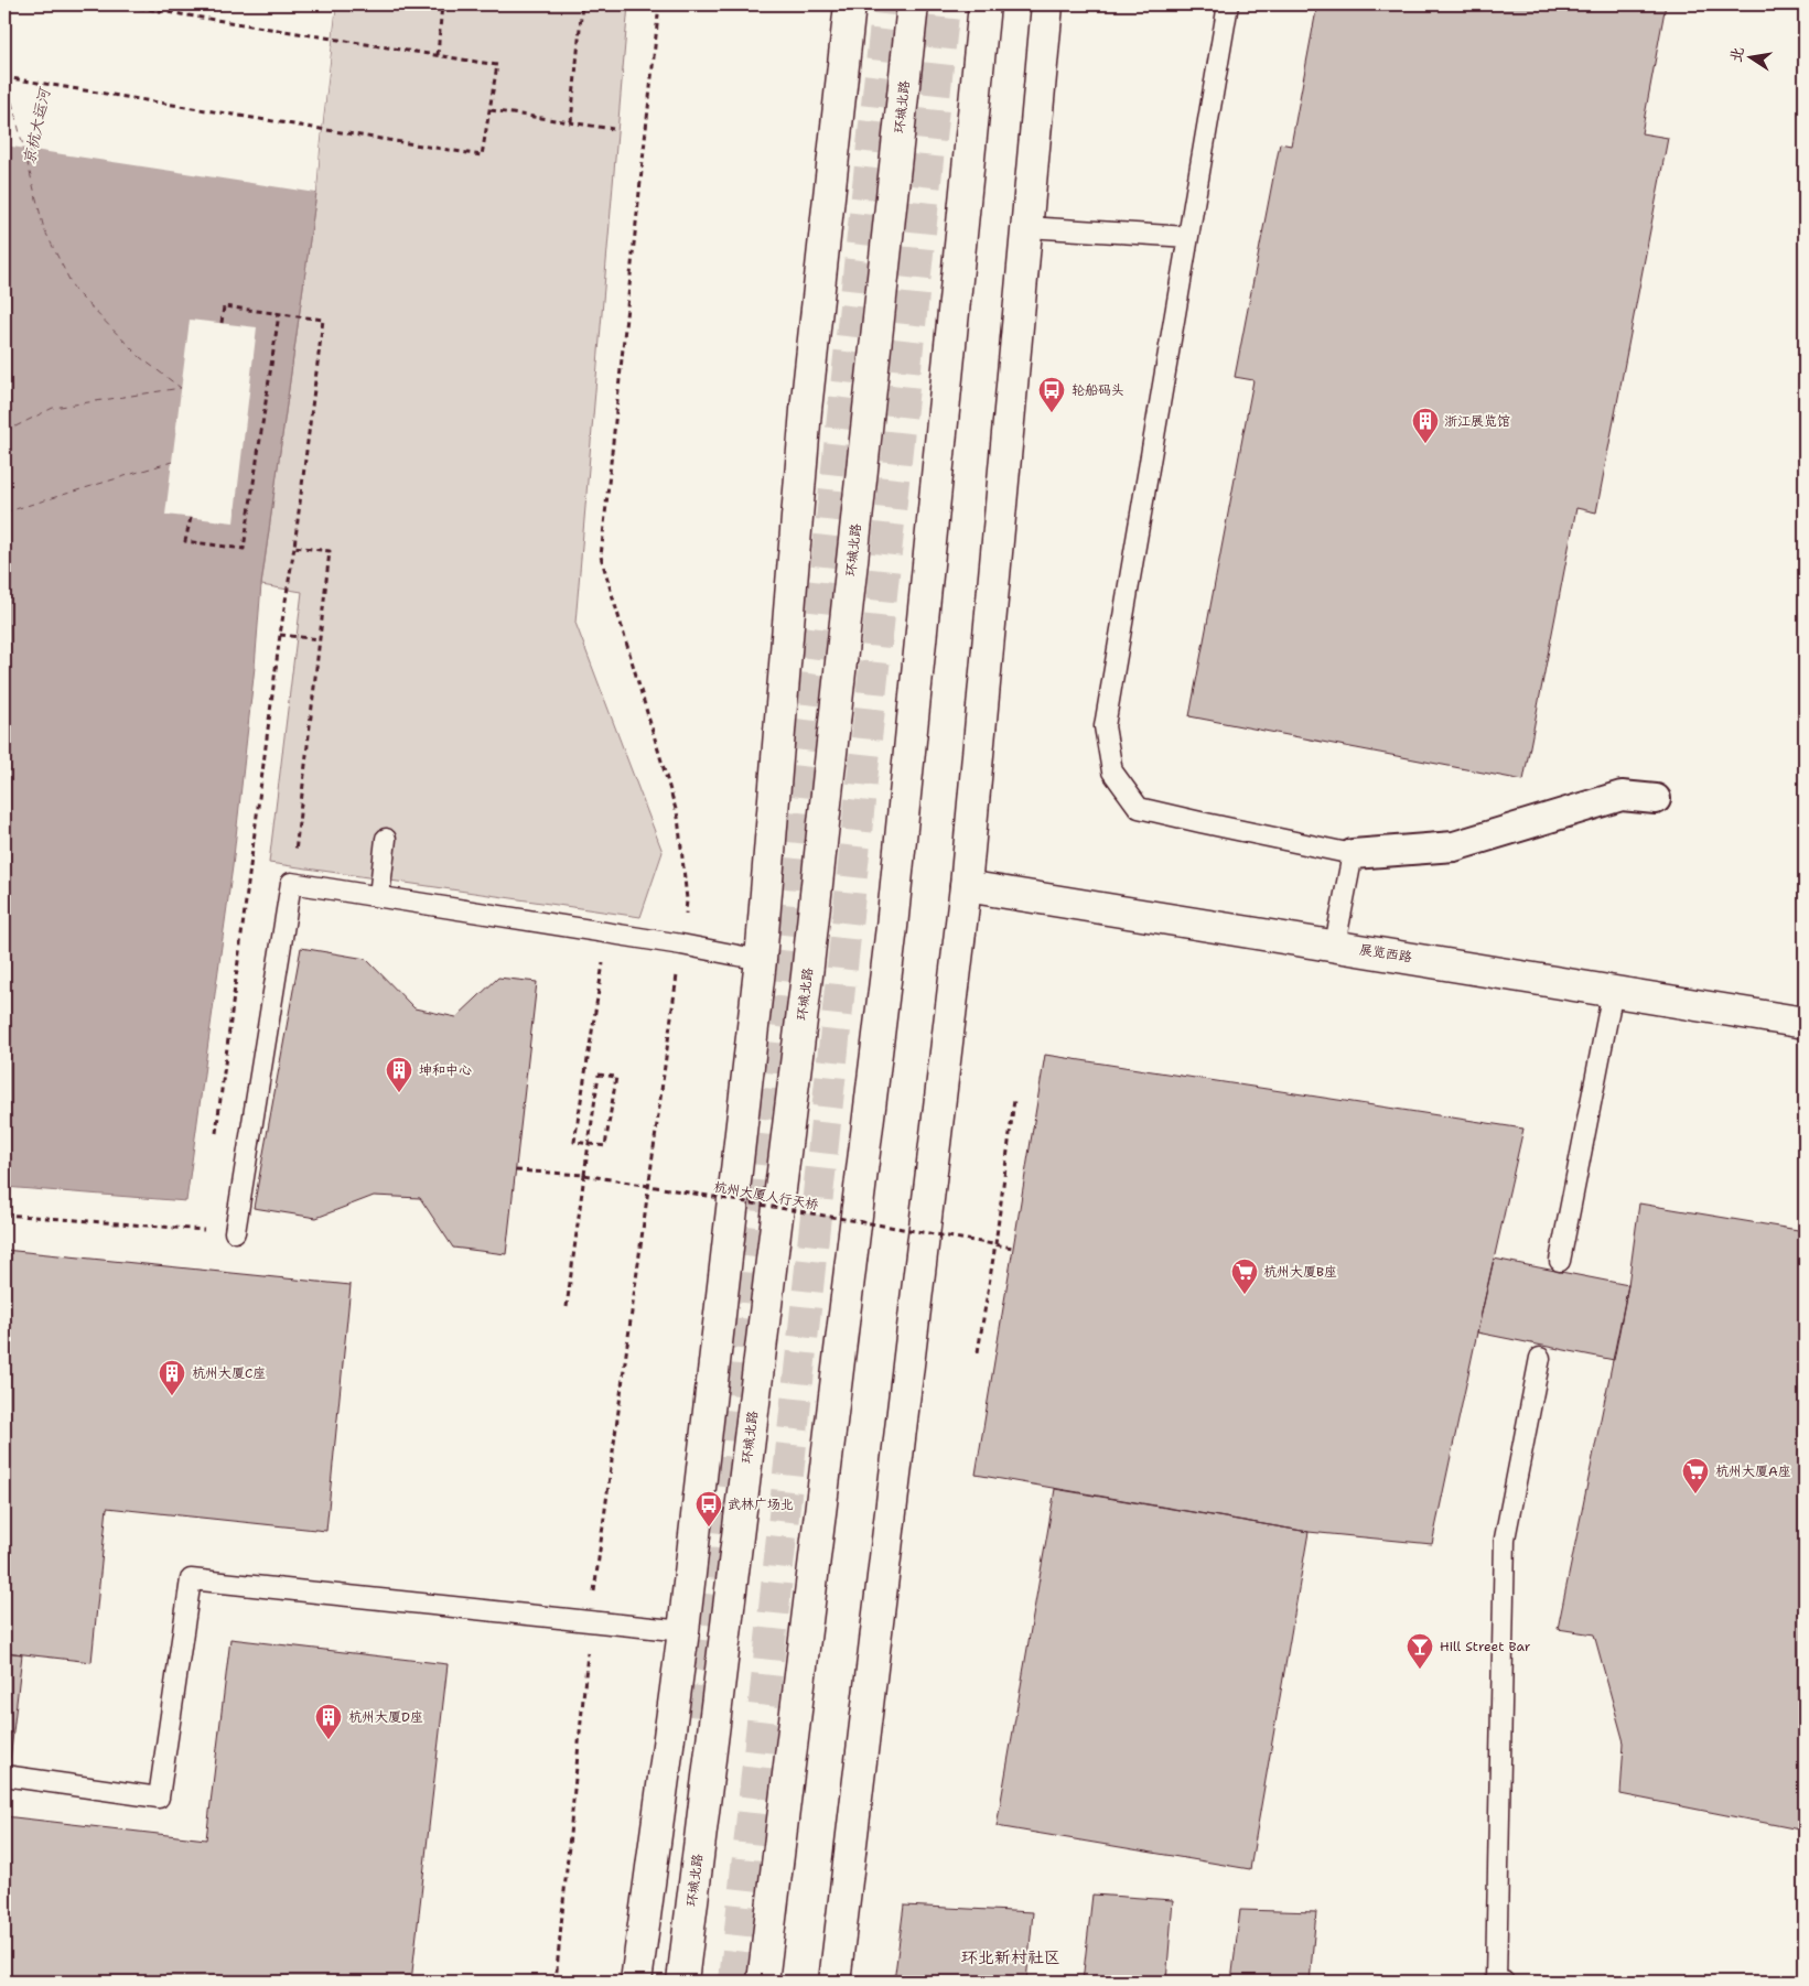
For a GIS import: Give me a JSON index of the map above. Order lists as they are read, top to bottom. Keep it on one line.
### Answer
{"streets":{"main road":["环城北路","展览西路"],"path":["杭州大厦人行天桥"]},"districts":["环北新村社区"],"water":["京杭大运河"],"places":{"bus stop":["轮船码头","武林广场北"],"building":["浙江展览馆","坤和中心","杭州大厦C座","杭州大厦D座"],"supermarket":["杭州大厦B座","杭州大厦A座"],"bar":["Hill Street Bar"]},"north":"left"}
